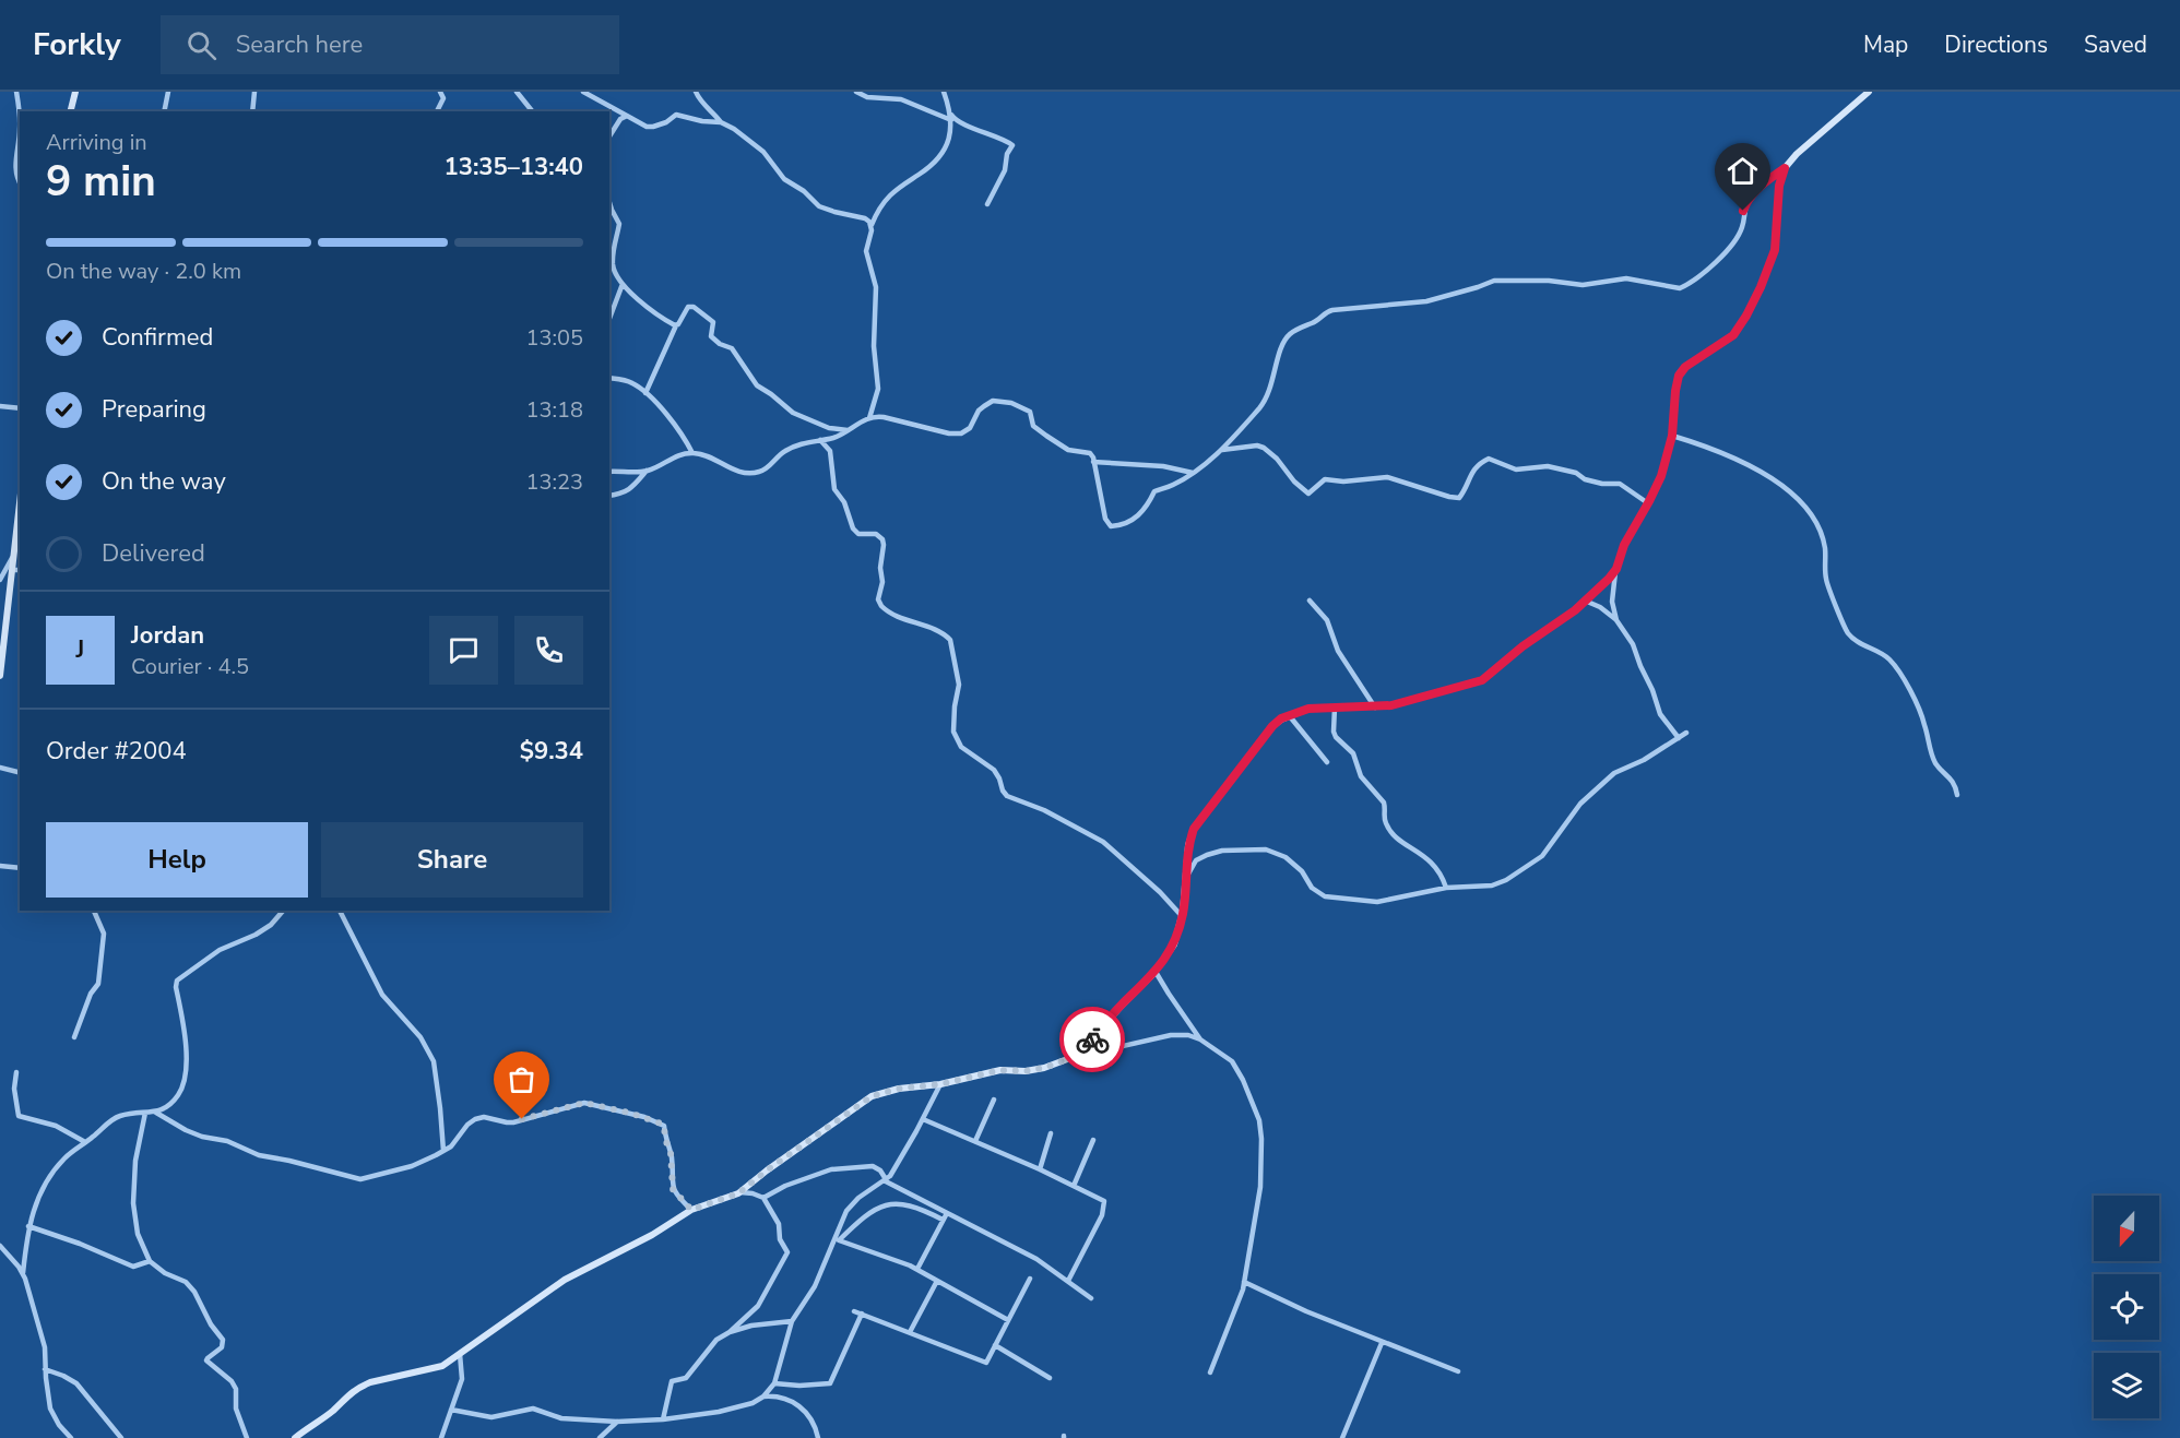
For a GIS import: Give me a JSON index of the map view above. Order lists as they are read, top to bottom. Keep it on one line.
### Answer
{"north":"bottom","page":{"header":"Forkly","search":"Search here","nav":["Map","Directions","Saved"],"heading":["9 min","Arriving in","13:35–13:40"],"panel":["Jordan","Courier · 4.5","Order #2004","$9.34"],"bar":"On the way · 2.0 km","list":[["Confirmed","13:05"],["Preparing","13:18"],["On the way","13:23"],"Delivered"],"round":"J","buttons":["Help","Share"]}}
